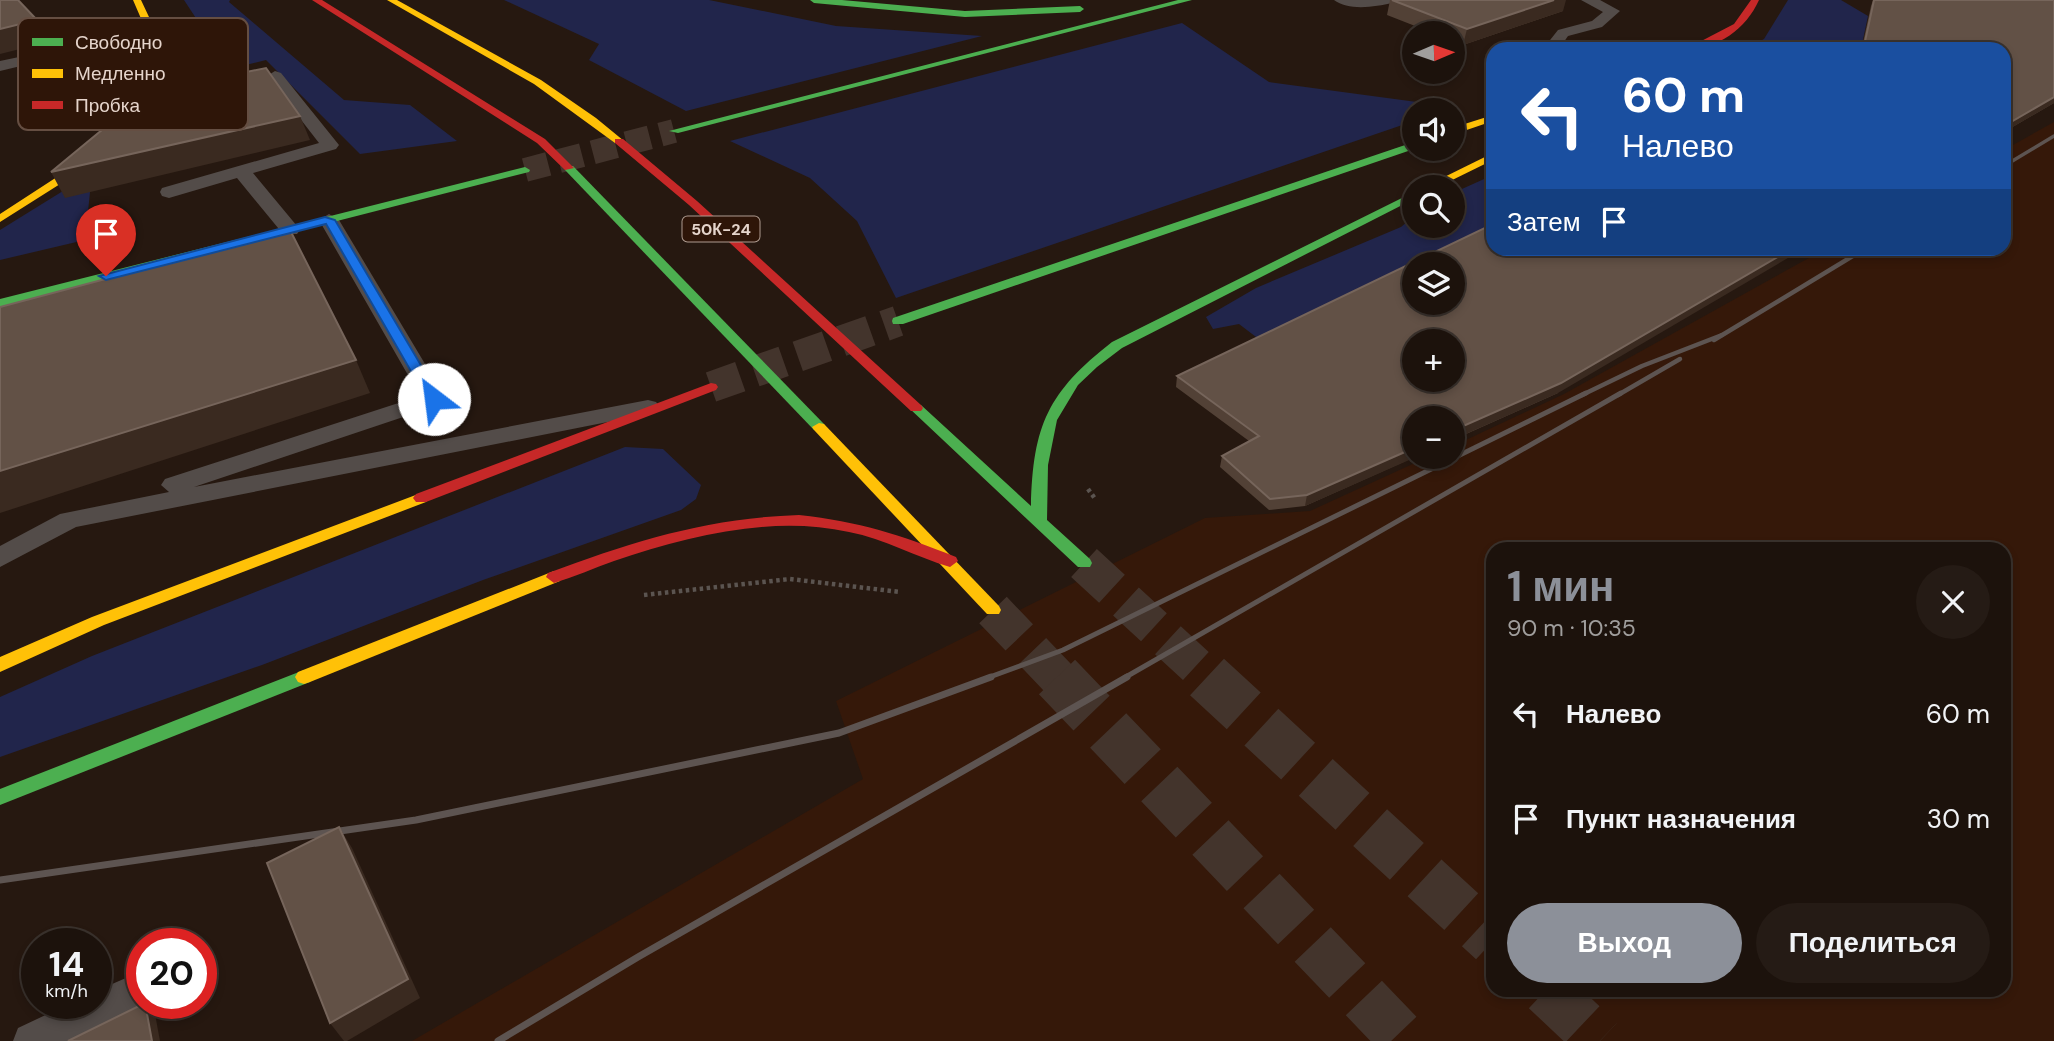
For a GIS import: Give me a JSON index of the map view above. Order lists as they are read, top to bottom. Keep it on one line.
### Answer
{"streets":{"main road":["50К-24"]},"legend":["Свободно","Медленно","Пробка"],"north":"right","page":{"map_buttons":["+","−"],"turn":["60 m","Налево"],"then":"Затем","heading":["1 мин","90 m · 10:35"],"list":[{"name":"Налево","value":"60 m"},{"name":"Пункт назначения","value":"30 m"}],"buttons":["Выход","Поделиться"],"speed":"14 km/h","limit":"20"}}
